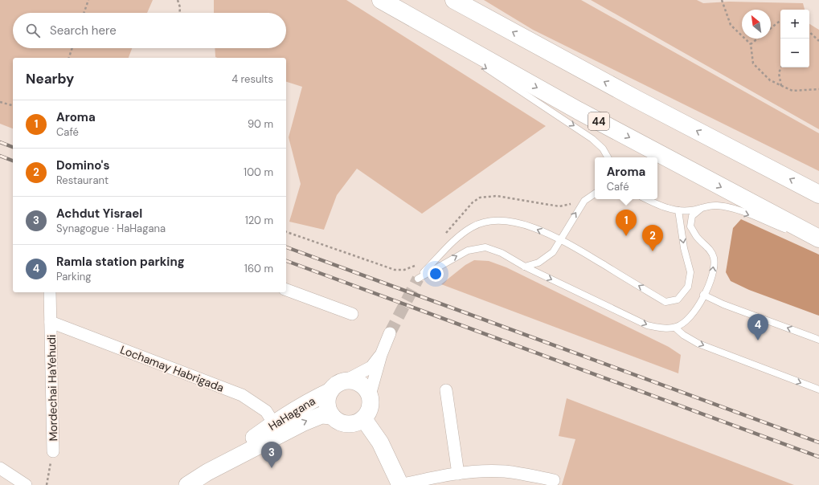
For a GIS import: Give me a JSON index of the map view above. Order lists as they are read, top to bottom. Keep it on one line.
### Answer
{"streets":{"highway":["44"],"street":["Lochamay Habrigada","Mordechai HaYehudi","HaHagana"]},"crossings":[["Lochamay Habrigada","Mordechai HaYehudi"],["Lochamay Habrigada","HaHagana"]],"north":"top left","page":{"map_buttons":["+","−"],"search":"Search here","heading":["Nearby","4 results"],"list":[{"mark":"1","name":"Aroma","note":"Café","value":"90 m"},{"mark":"2","name":"Domino's","note":"Restaurant","value":"100 m"},{"mark":"3","name":"Achdut Yisrael","note":"Synagogue · HaHagana","value":"120 m"},{"mark":"4","name":"Ramla station parking","note":"Parking","value":"160 m"}],"popup":["Aroma","Café"],"pins":["1","2","4","3"]}}
